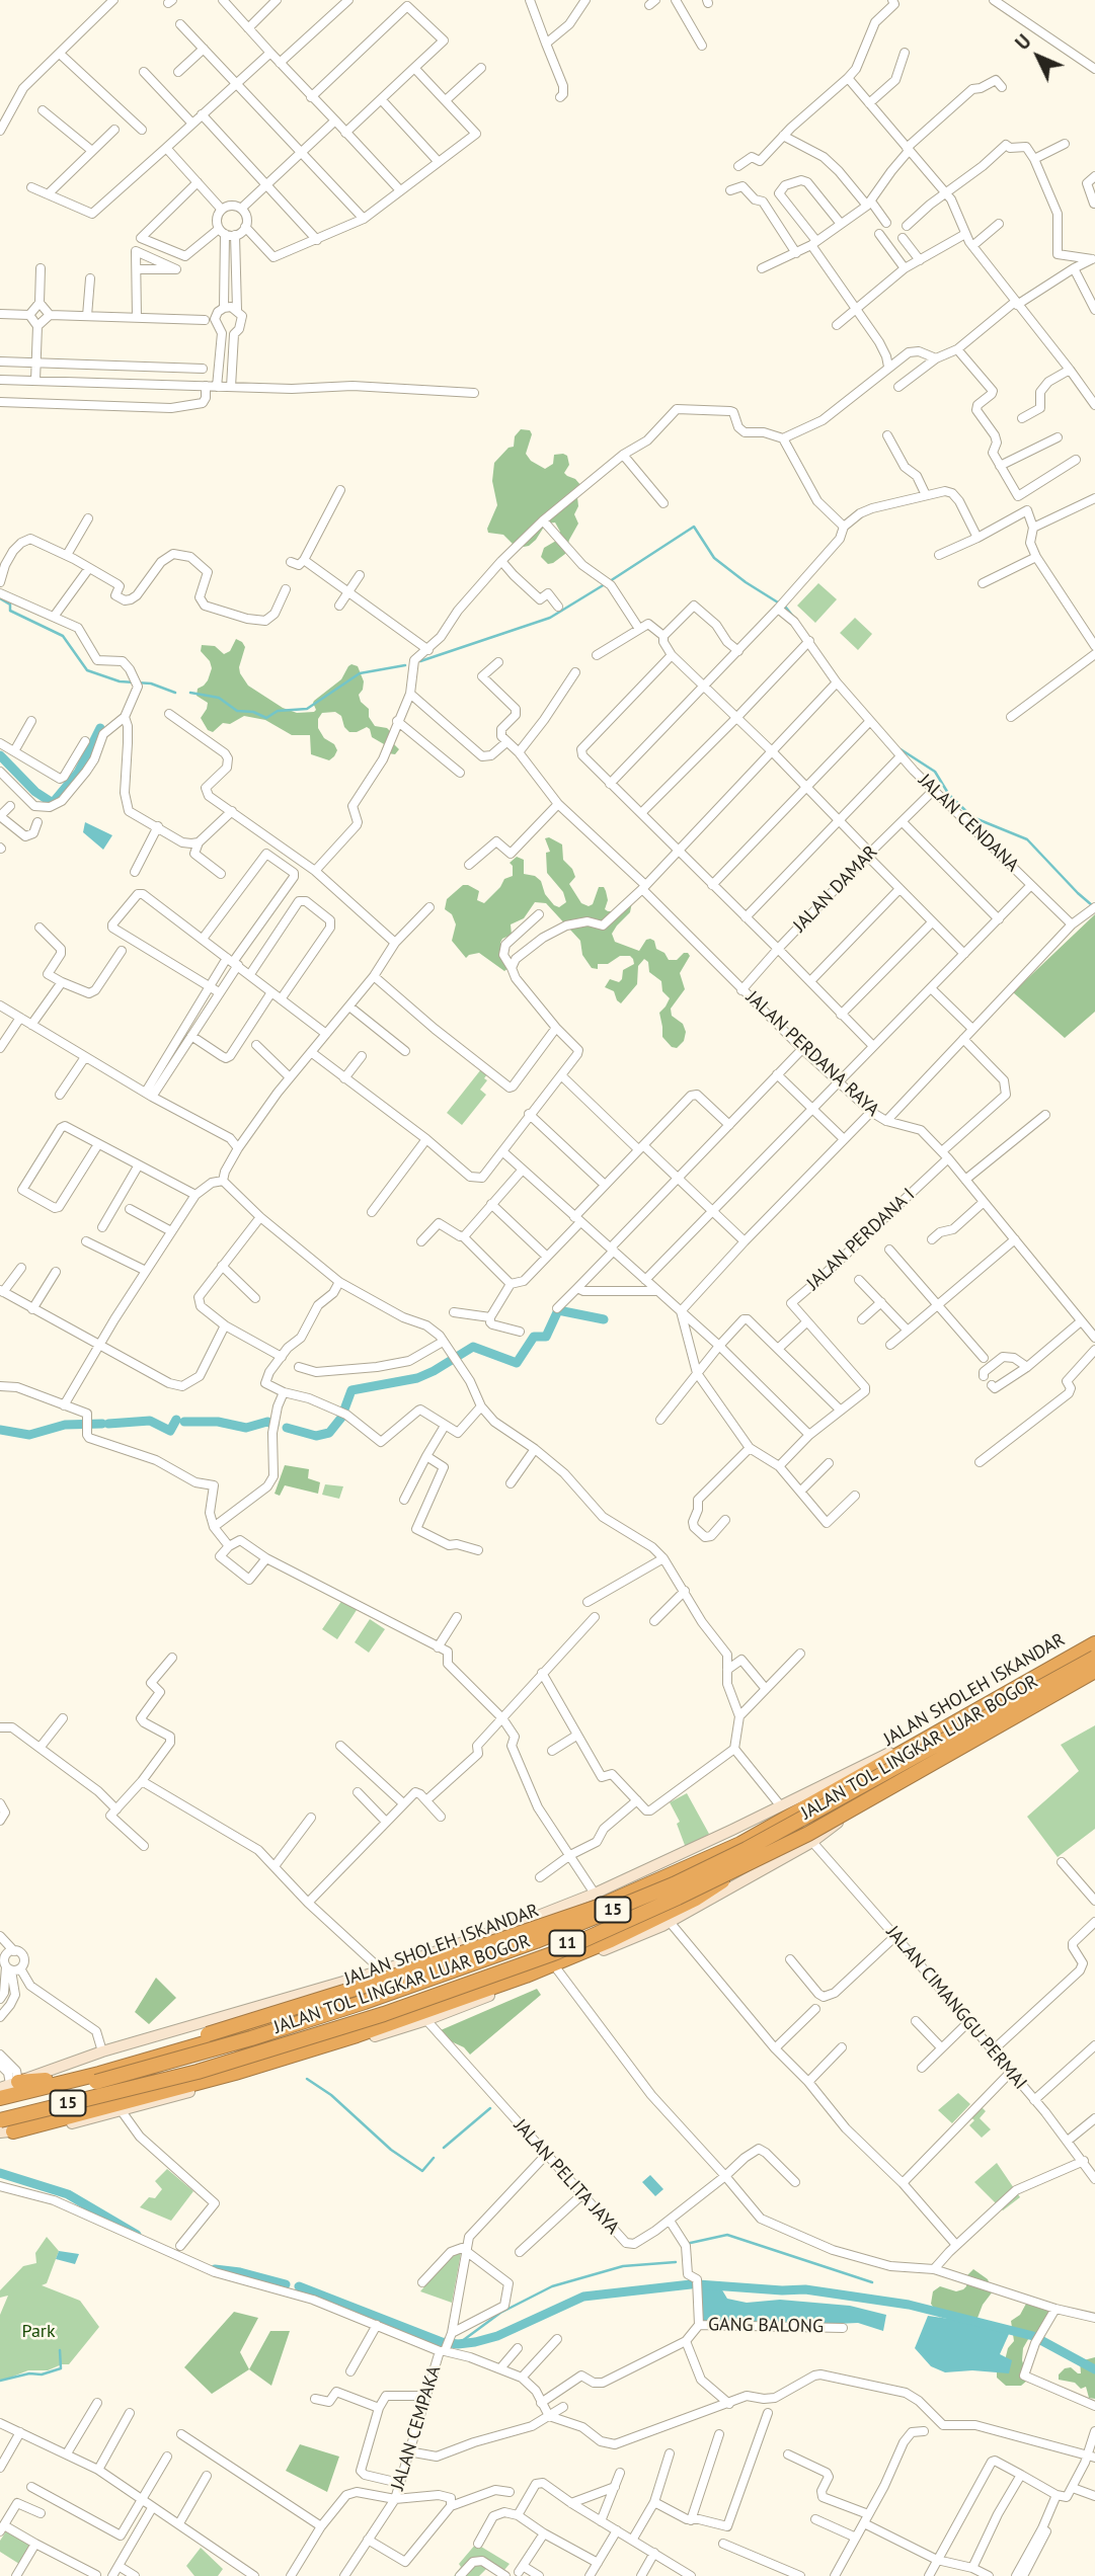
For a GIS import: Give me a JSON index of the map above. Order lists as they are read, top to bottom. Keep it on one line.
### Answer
{"streets":{"highway":["JALAN SHOLEH ISKANDAR","JALAN TOL LINGKAR LUAR BOGOR","15","11"],"street":["JALAN CENDANA","JALAN DAMAR","JALAN PERDANA RAYA","JALAN PERDANA I","JALAN CIMANGGU PERMAI","JALAN PELITA JAYA","GANG BALONG","JALAN CEMPAKA"]},"crossings":[["JALAN CENDANA","JALAN DAMAR"],["JALAN DAMAR","JALAN PERDANA RAYA"],["JALAN PERDANA RAYA","JALAN PERDANA I"],["JALAN TOL LINGKAR LUAR BOGOR","11"]],"parks":["Park"],"north":"top left"}
